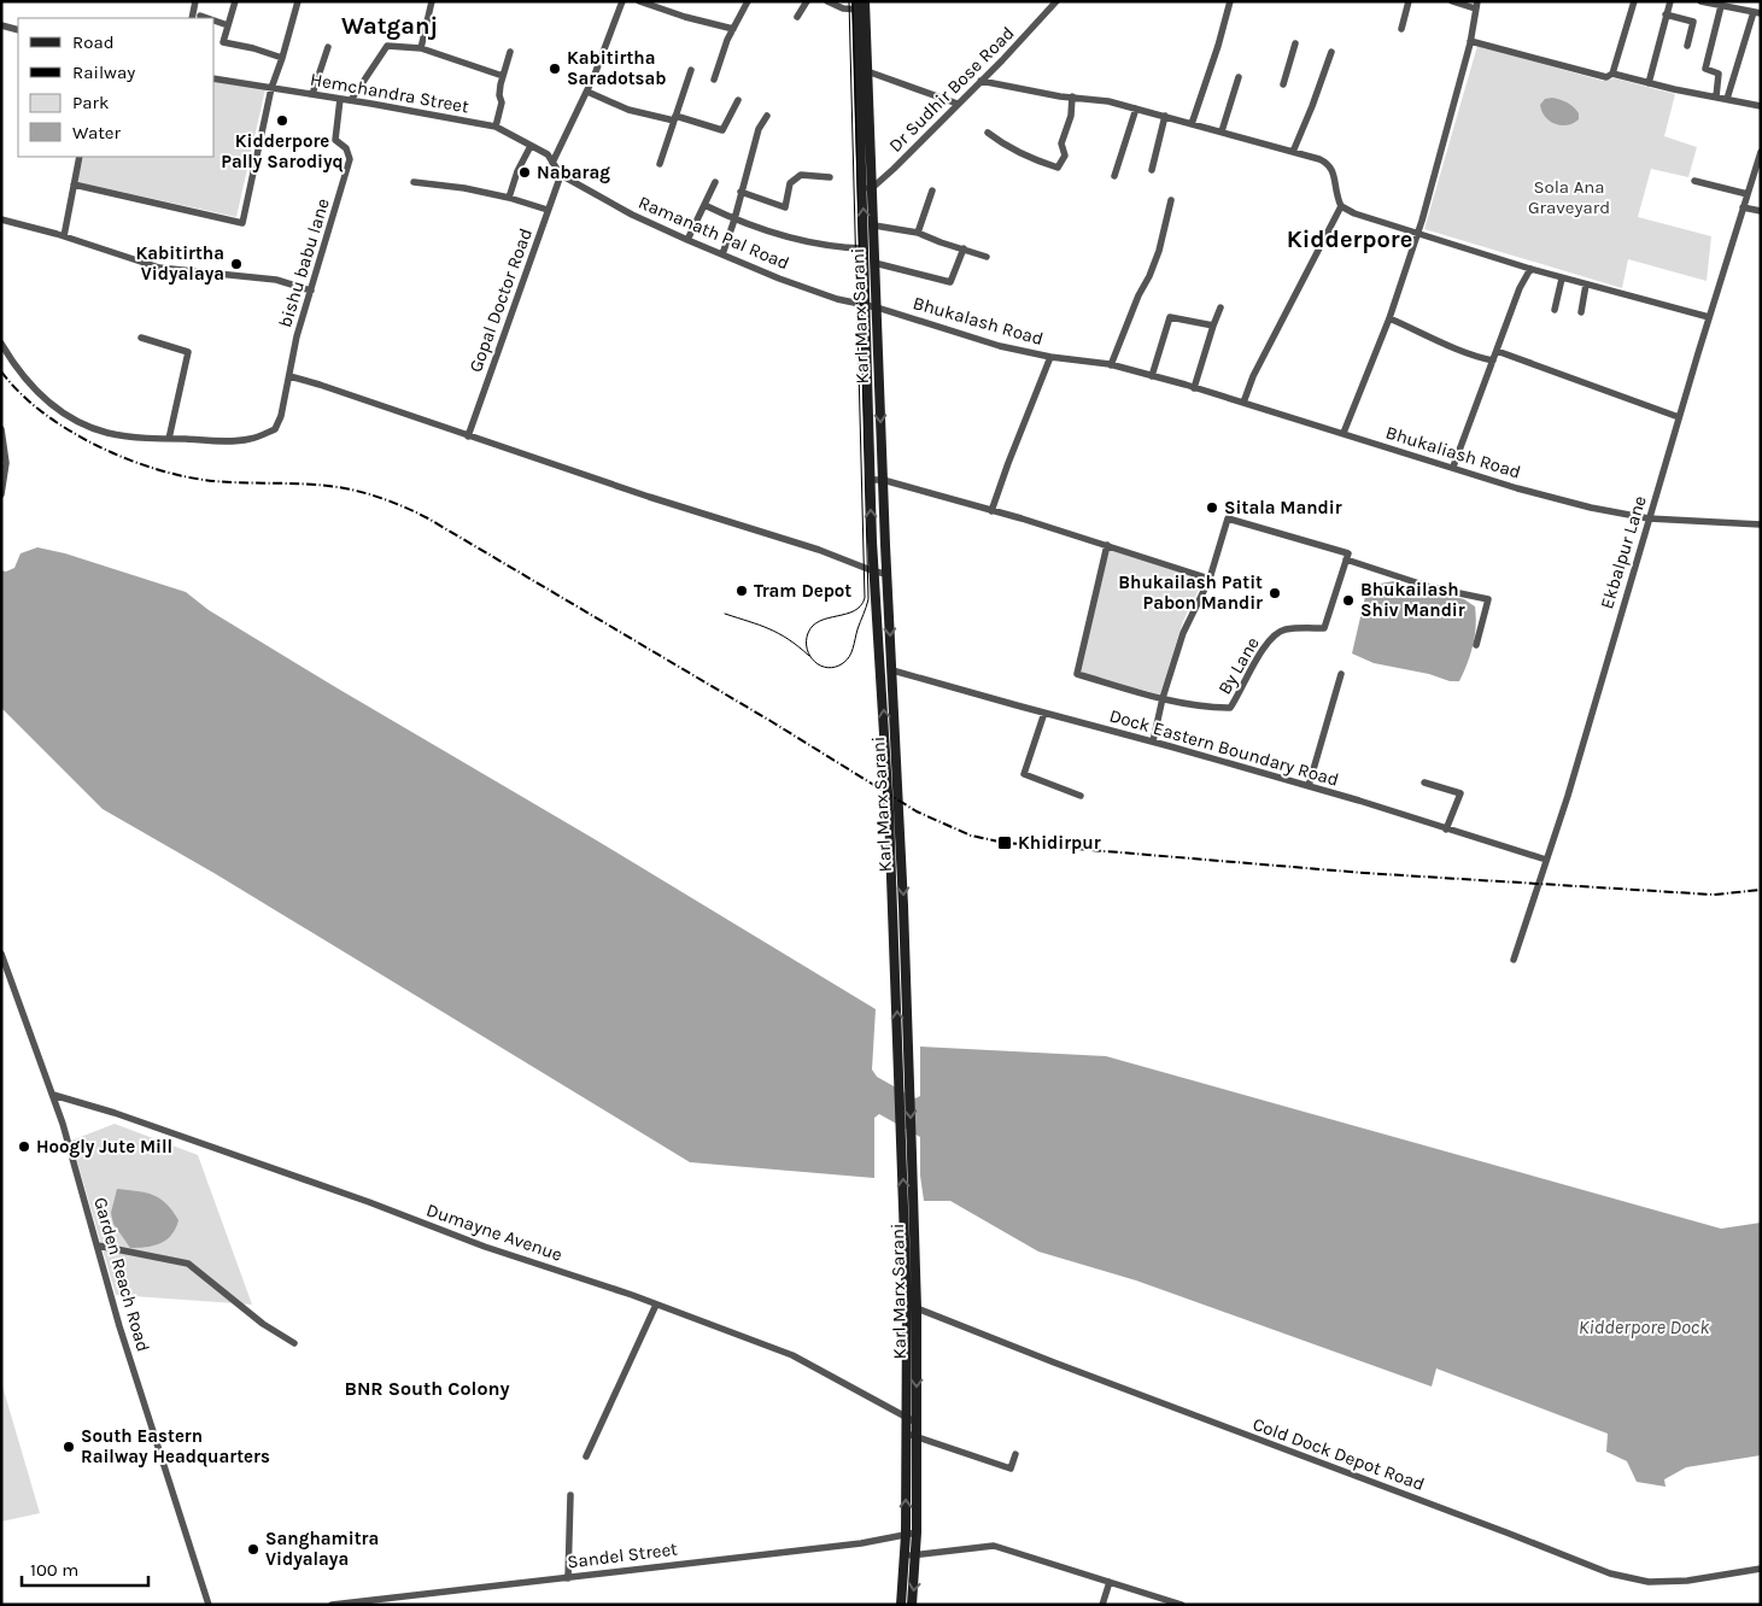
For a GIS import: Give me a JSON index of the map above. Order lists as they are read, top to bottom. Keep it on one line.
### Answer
{"streets":{"main road":["Karl Marx Sarani"],"street":["Dr Sudhir Bose Road","Hemchandra Street","Ramanath Pal Road","bishu babu lane","Gopal Doctor Road","Bhukalash Road","Bhukaliash Road","Ekbalpur Lane","By Lane","Dock Eastern Boundary Road","Dumayne Avenue","Garden Reach Road","Cold Dock Depot Road","Sandel Street"]},"crossings":[["Dr Sudhir Bose Road","Karl Marx Sarani"],["Hemchandra Street","Ramanath Pal Road"],["Hemchandra Street","bishu babu lane"],["Ramanath Pal Road","Gopal Doctor Road"],["Ramanath Pal Road","Karl Marx Sarani"],["Ramanath Pal Road","Bhukalash Road"],["Karl Marx Sarani","Bhukalash Road"],["Karl Marx Sarani","Dock Eastern Boundary Road"],["Karl Marx Sarani","Dumayne Avenue"],["Karl Marx Sarani","Cold Dock Depot Road"],["Karl Marx Sarani","Sandel Street"],["Bhukalash Road","Bhukaliash Road"],["Bhukaliash Road","Ekbalpur Lane"],["Ekbalpur Lane","Dock Eastern Boundary Road"],["Dumayne Avenue","Garden Reach Road"]],"districts":["Watganj","Kidderpore","BNR South Colony"],"water":["Kidderpore Dock"],"parks":["Sola Ana Graveyard"],"places":{"other":["Kabitirtha Saradotsab","Kidderpore Pally Sarodiyq","Nabarag","Kabitirtha Vidyalaya","Sitala Mandir","Tram Depot","Bhukailash Patit Pabon Mandir","Bhukailash Shiv Mandir","Hoogly Jute Mill","South Eastern Railway Headquarters","Sanghamitra Vidyalaya"],"transit":["Khidirpur"]},"legend":["Road","Railway","Park","Water"],"scale_bar":"100 m"}
